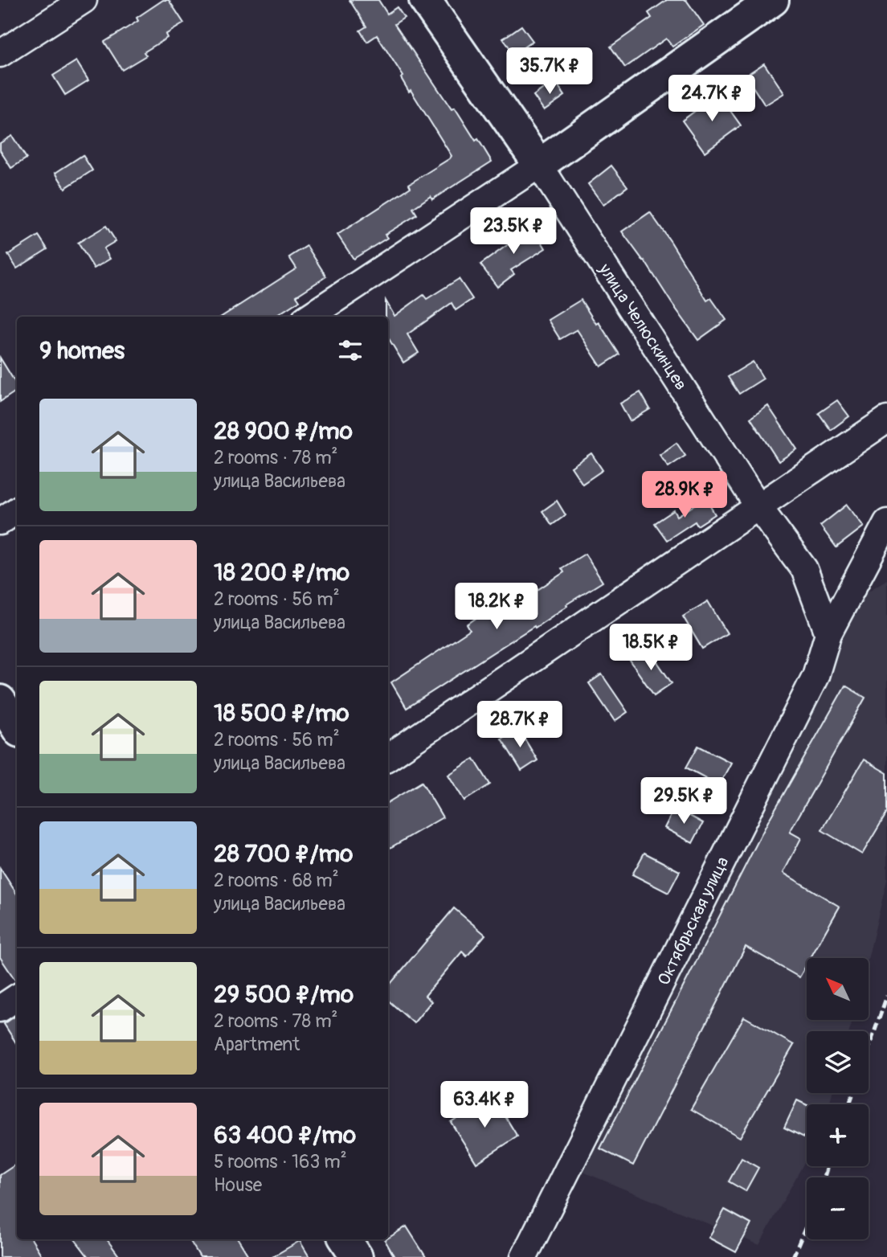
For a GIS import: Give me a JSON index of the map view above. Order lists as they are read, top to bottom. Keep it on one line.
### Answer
{"streets":{"main road":["улица Челюскинцев"],"street":["Октябрьская улица"]},"crossings":[["улица Челюскинцев","Октябрьская улица"]],"north":"top left","page":{"price":["35.7K ₽","24.7K ₽","23.5K ₽","28.9K ₽","18.2K ₽","18.5K ₽","28.7K ₽","29.5K ₽","63.4K ₽"],"heading":"9 homes","list":[{"name":"28 900 ₽/mo","note":"2 rooms · 78 m² · улица Васильева"},{"name":"18 200 ₽/mo","note":"2 rooms · 56 m² · улица Васильева"},{"name":"18 500 ₽/mo","note":"2 rooms · 56 m² · улица Васильева"},{"name":"28 700 ₽/mo","note":"2 rooms · 68 m² · улица Васильева"},{"name":"29 500 ₽/mo","note":"2 rooms · 78 m² · Apartment"},{"name":"63 400 ₽/mo","note":"5 rooms · 163 m² · House"}],"map_buttons":["+","−"]}}
